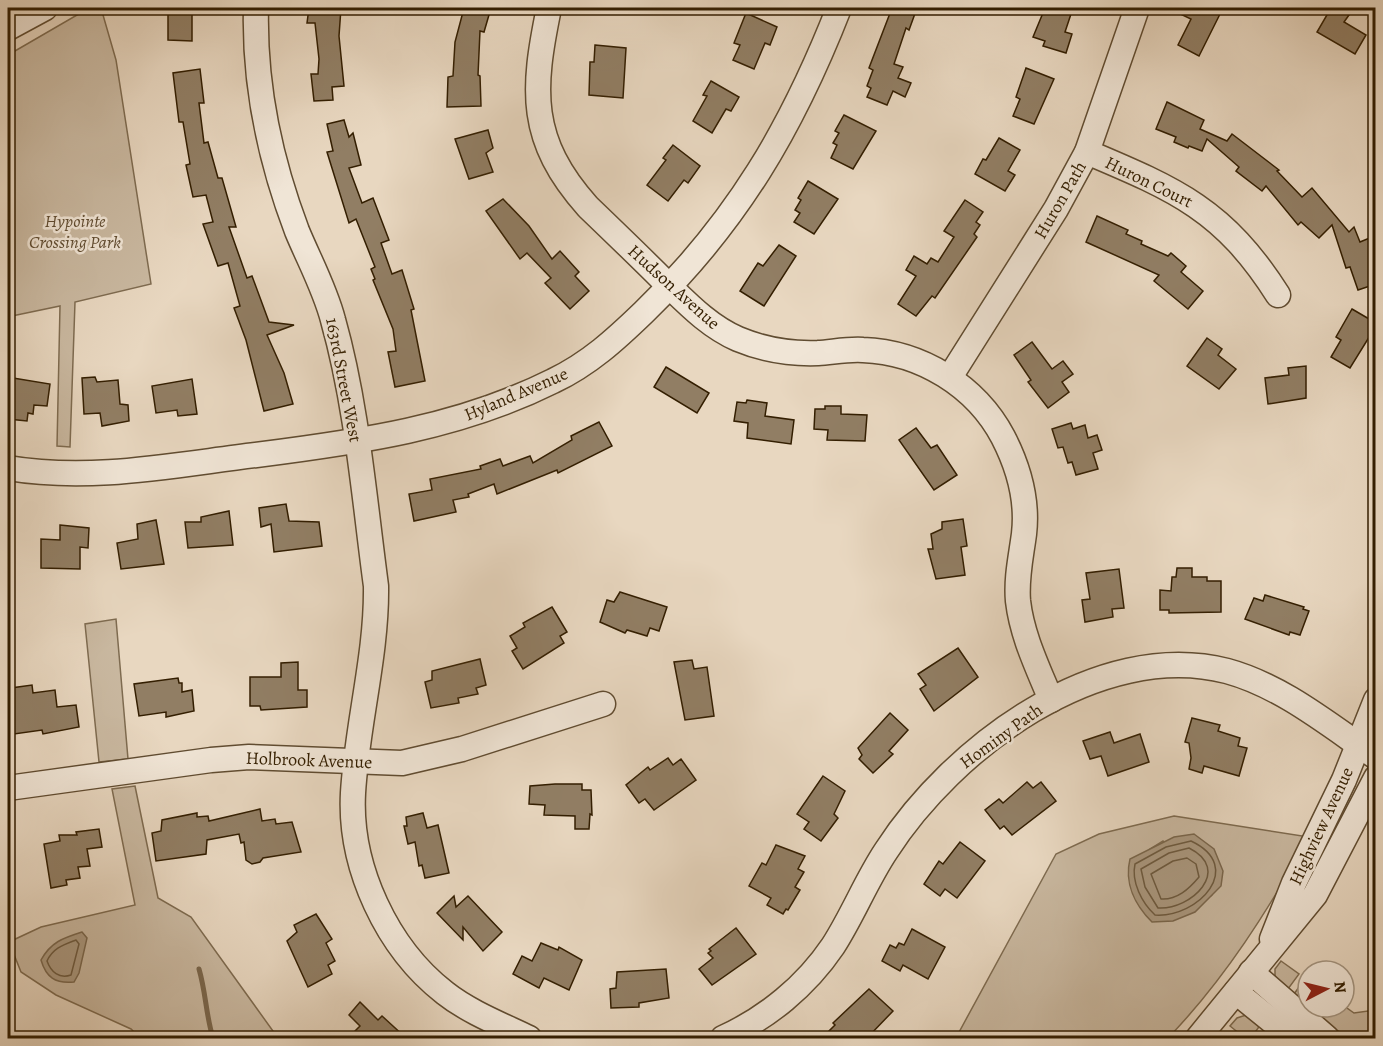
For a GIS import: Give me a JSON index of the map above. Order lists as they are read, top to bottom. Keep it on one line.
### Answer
{"streets":{"street":["Huron Court","Huron Path","Hudson Avenue","163rd Street West","Hyland Avenue","Hominy Path","Holbrook Avenue","Highview Avenue"]},"crossings":[["Huron Court","Huron Path"],["Huron Path","Hudson Avenue"],["Hudson Avenue","Hyland Avenue"],["Hudson Avenue","Hominy Path"],["163rd Street West","Hyland Avenue"],["163rd Street West","Holbrook Avenue"],["Hominy Path","Highview Avenue"]],"parks":["Hypointe Crossing Park"],"north":"right"}
